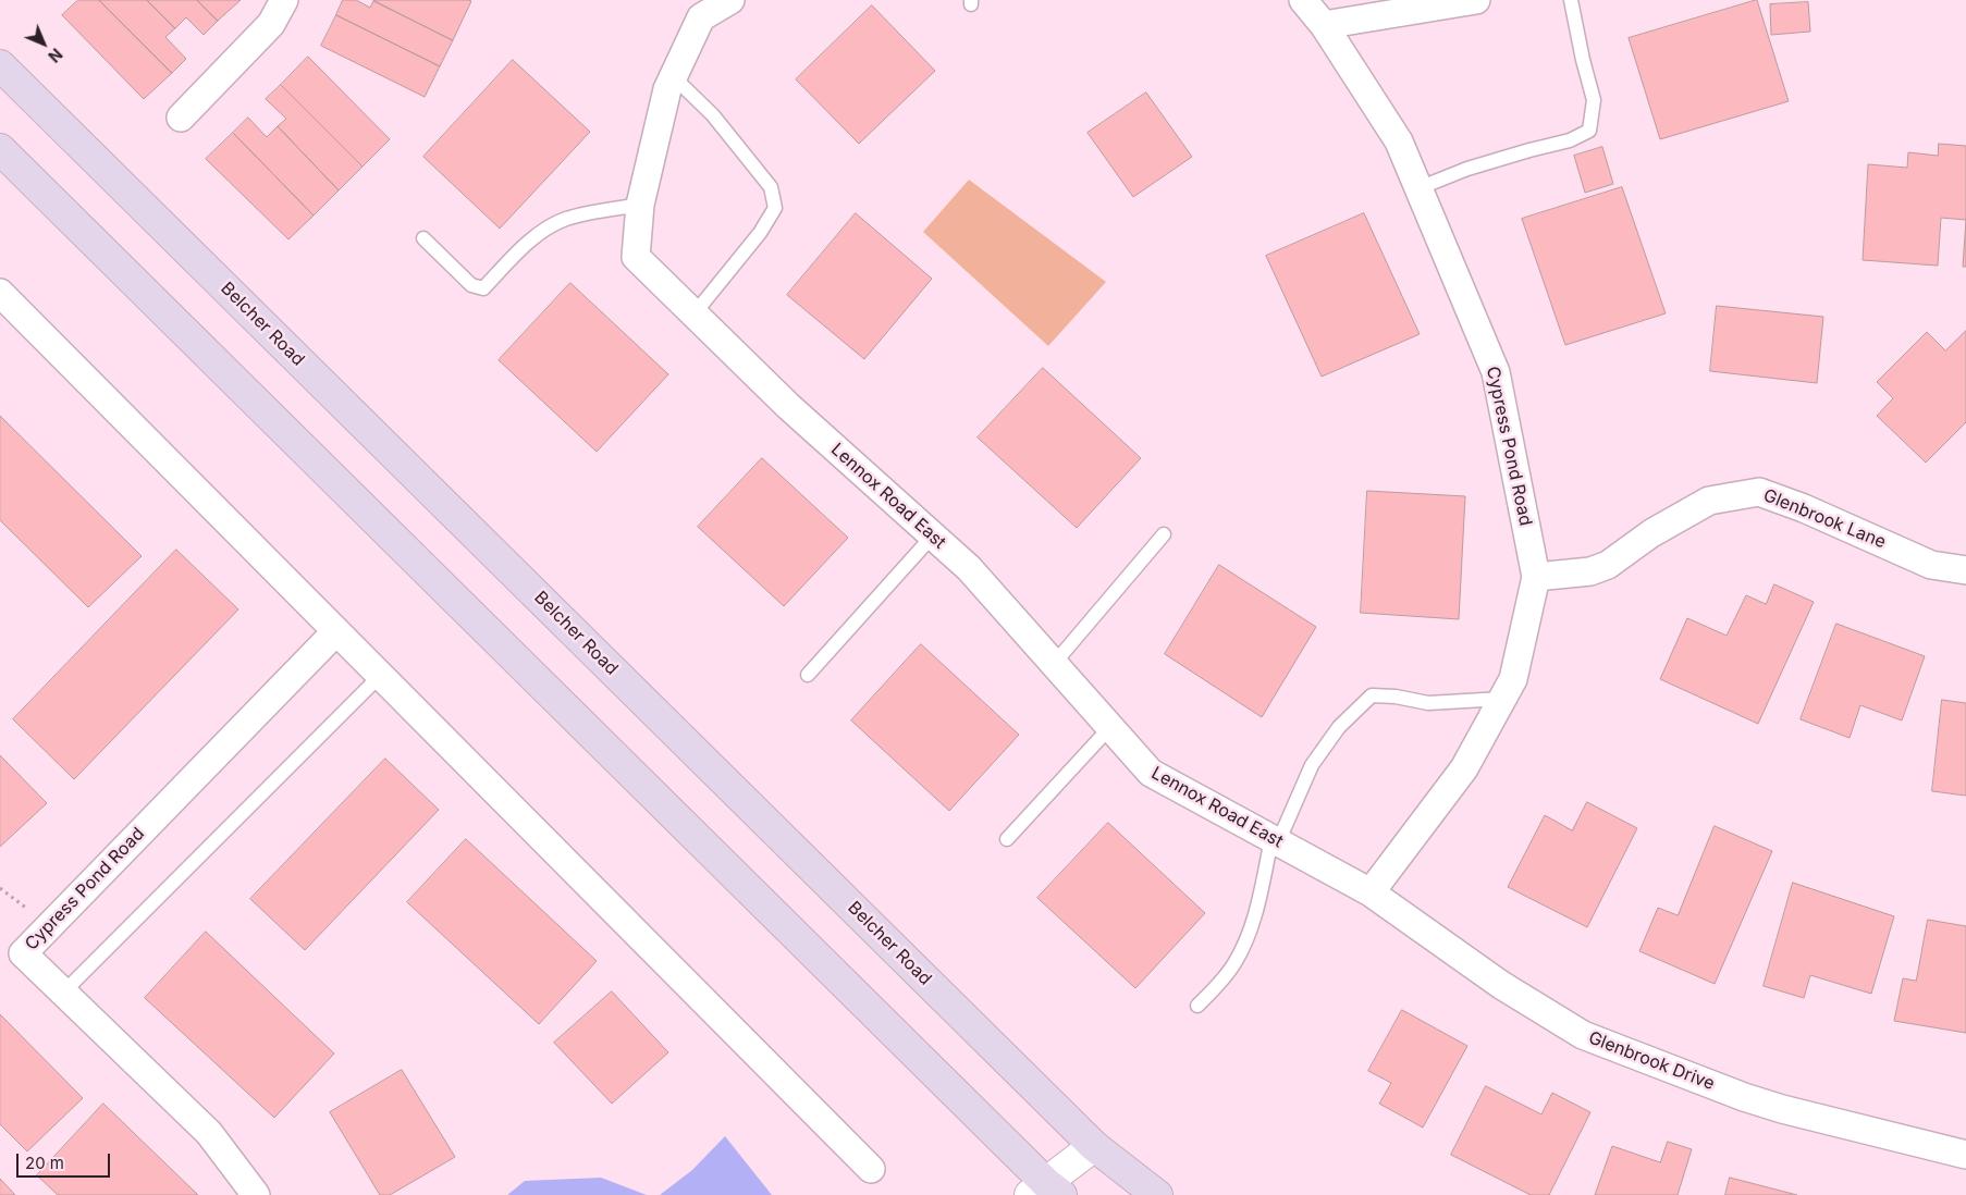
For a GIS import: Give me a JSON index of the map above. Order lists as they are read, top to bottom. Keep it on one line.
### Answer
{"streets":{"main road":["Belcher Road"],"street":["Cypress Pond Road","Lennox Road East","Glenbrook Lane","Glenbrook Drive"]},"crossings":[["Cypress Pond Road","Lennox Road East"],["Cypress Pond Road","Glenbrook Lane"],["Cypress Pond Road","Glenbrook Drive"],["Lennox Road East","Glenbrook Drive"]],"scale_bar":"20 m","north":"bottom right"}
